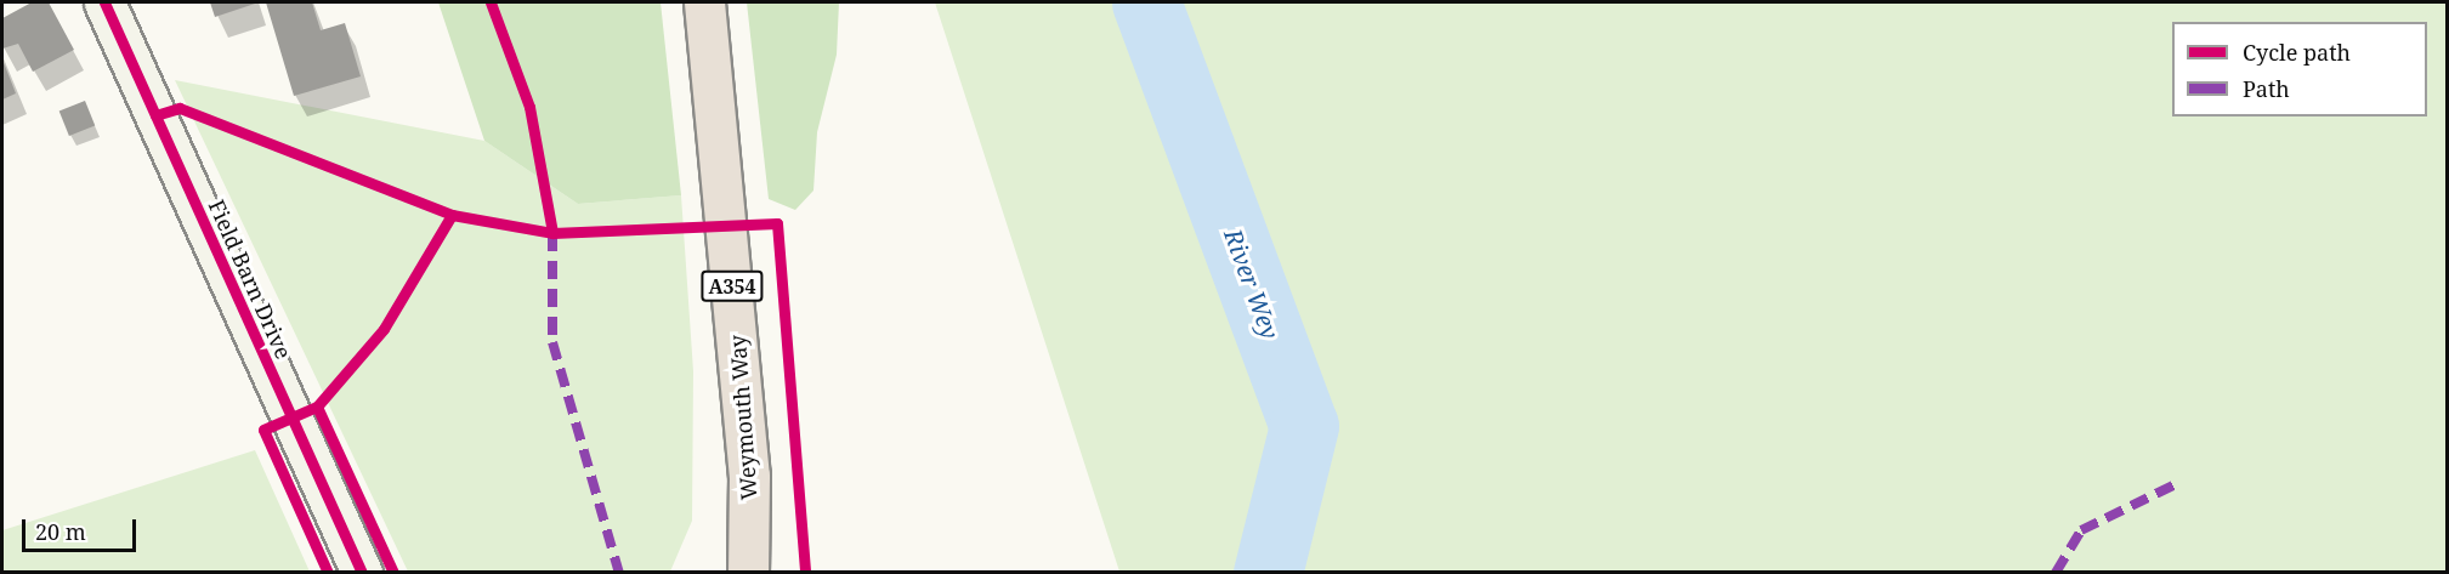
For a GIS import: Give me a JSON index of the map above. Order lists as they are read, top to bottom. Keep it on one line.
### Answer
{"streets":{"highway":["A354","Weymouth Way"],"street":["Field Barn Drive"]},"water":["River Wey"],"legend":["Cycle path","Path"],"scale_bar":"20 m"}
